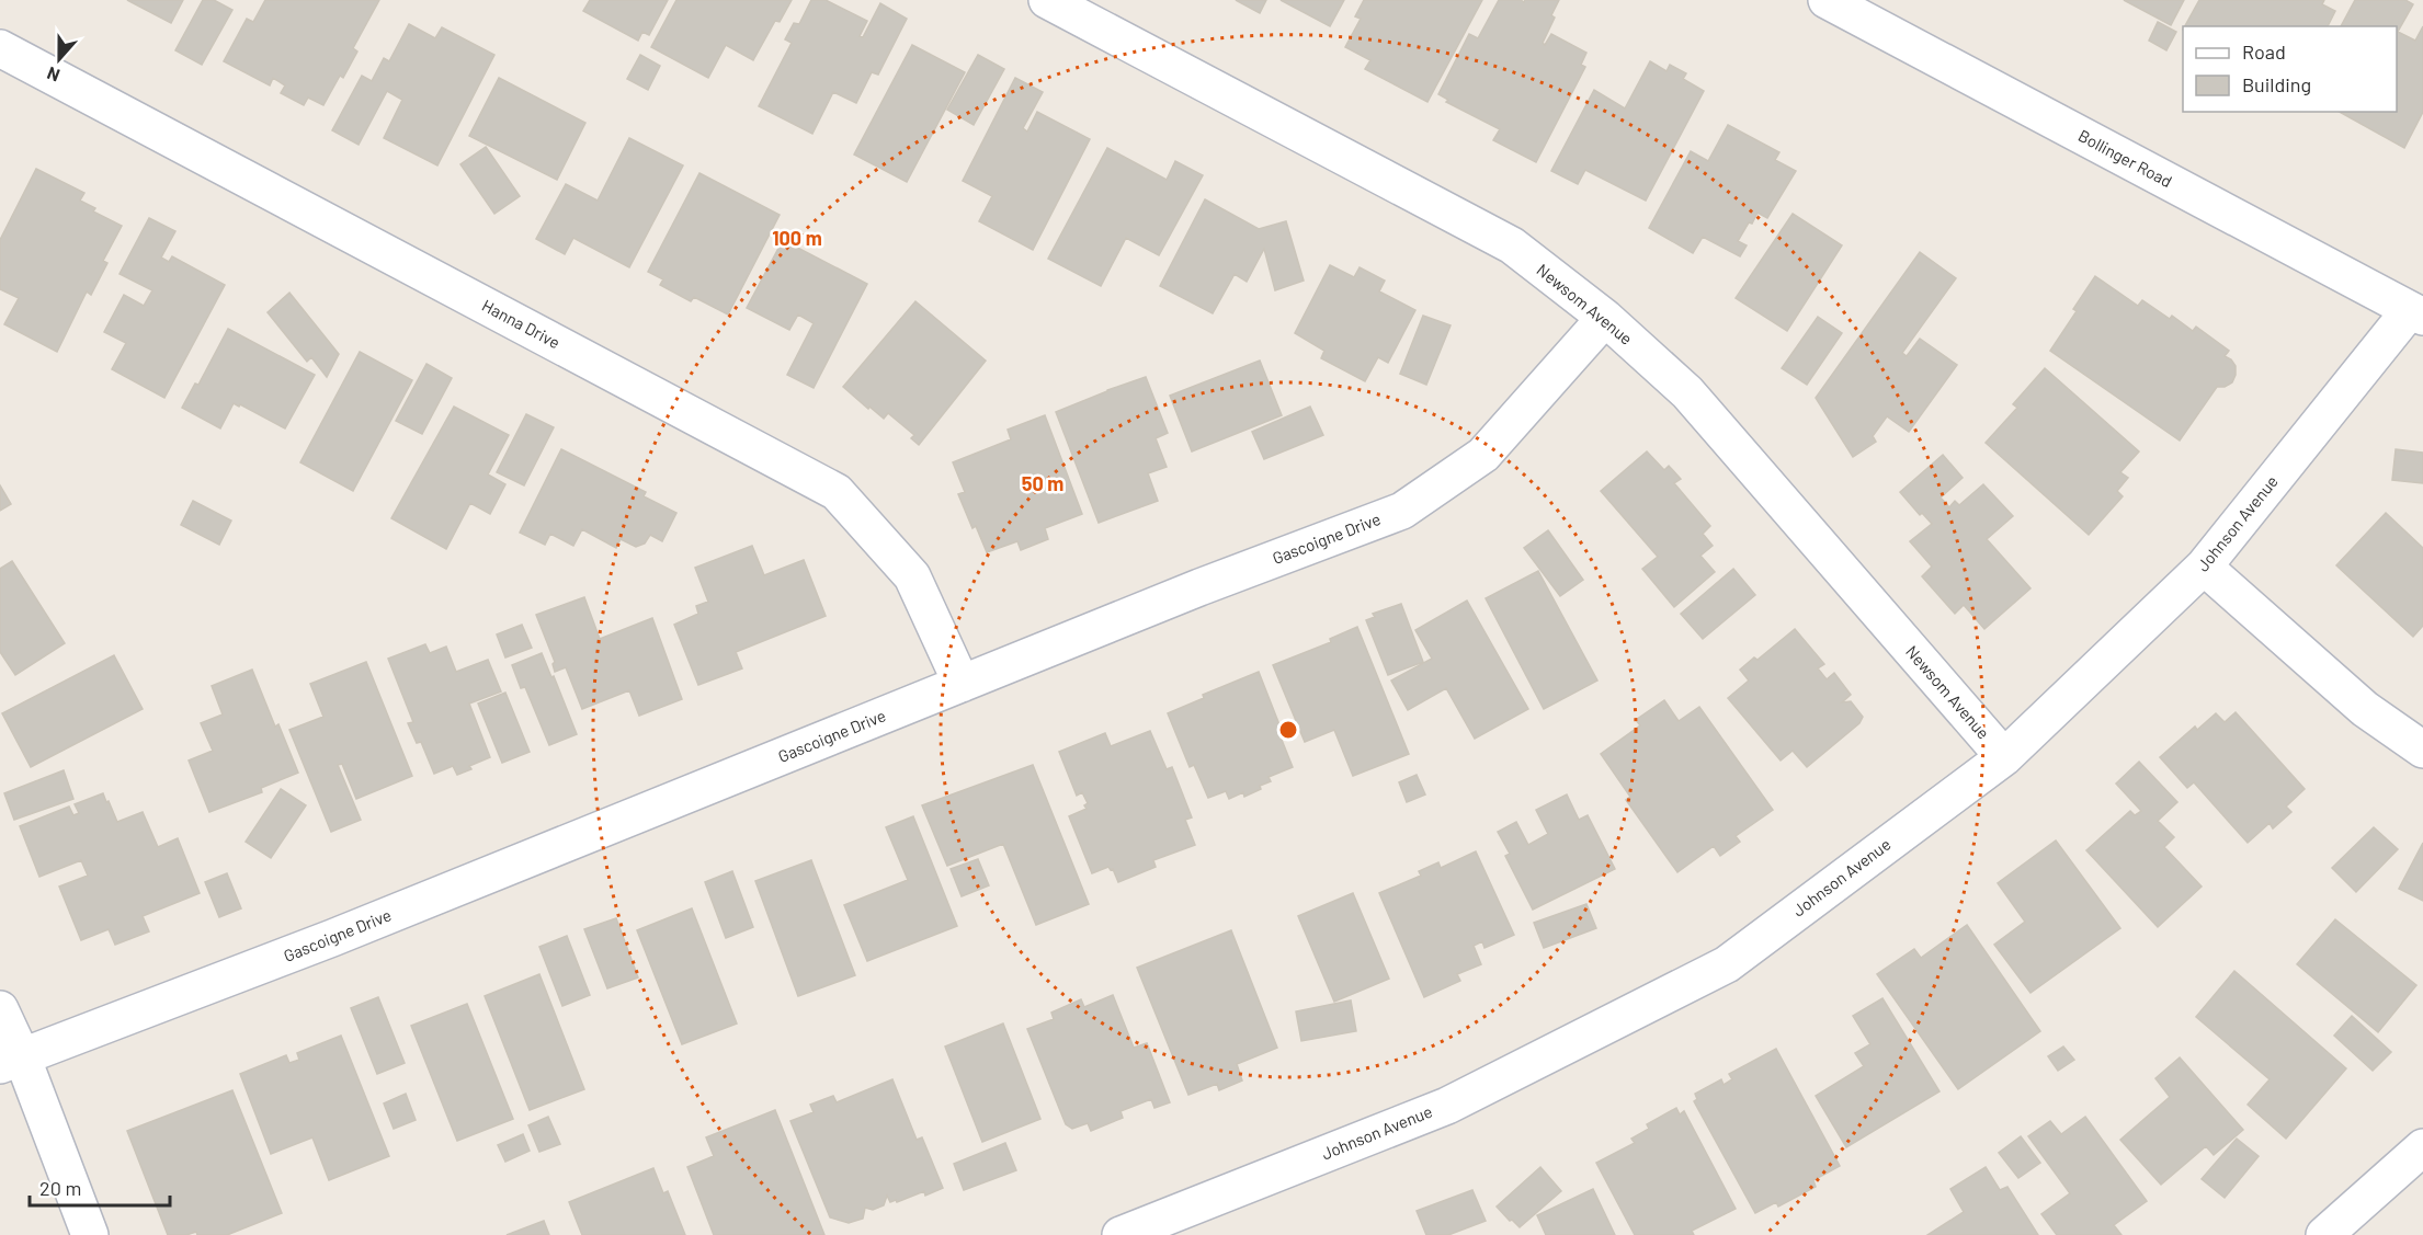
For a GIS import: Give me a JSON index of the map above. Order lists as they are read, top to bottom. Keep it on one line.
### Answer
{"streets":{"street":["Bollinger Road","Newsom Avenue","Hanna Drive","Johnson Avenue","Gascoigne Drive"]},"crossings":[["Bollinger Road","Johnson Avenue"],["Newsom Avenue","Johnson Avenue"],["Newsom Avenue","Gascoigne Drive"],["Hanna Drive","Gascoigne Drive"]],"legend":["Road","Building"],"scale_bar":"20 m","north":"bottom","rings":["100 m","50 m"]}
